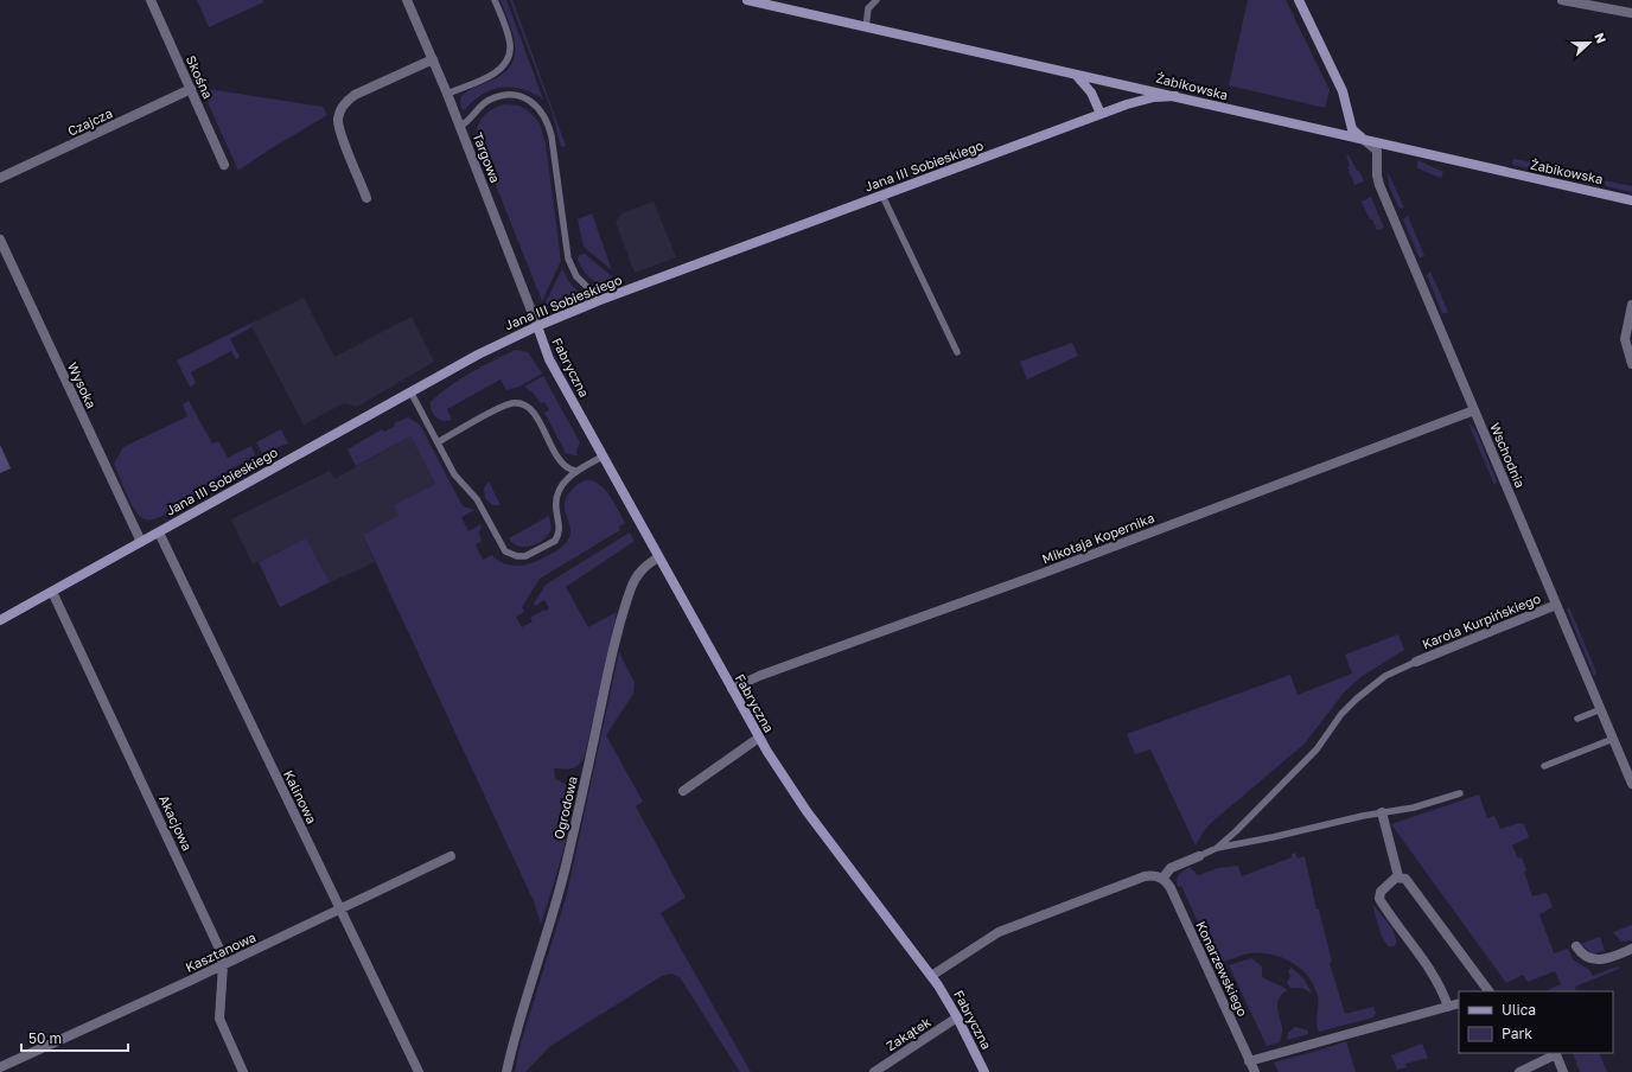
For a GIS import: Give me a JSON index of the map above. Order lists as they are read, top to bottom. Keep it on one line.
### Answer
{"streets":{"street":["Skośna","Żabikowska","Czajcza","Targowa","Jana III Sobieskiego","Fabryczna","Wysoka","Wschodnia","Mikołaja Kopernika","Karola Kurpińskiego","Kalinowa","Ogrodowa","Akacjowa","Kasztanowa","Konarzewskiego","Zakątek"]},"crossings":[["Skośna","Czajcza"],["Żabikowska","Jana III Sobieskiego"],["Żabikowska","Wschodnia"],["Targowa","Jana III Sobieskiego"],["Targowa","Fabryczna"],["Jana III Sobieskiego","Fabryczna"],["Jana III Sobieskiego","Wysoka"],["Jana III Sobieskiego","Kalinowa"],["Jana III Sobieskiego","Akacjowa"],["Fabryczna","Mikołaja Kopernika"],["Fabryczna","Ogrodowa"],["Fabryczna","Zakątek"],["Wschodnia","Mikołaja Kopernika"],["Wschodnia","Karola Kurpińskiego"],["Kalinowa","Kasztanowa"],["Akacjowa","Kasztanowa"]],"legend":["Ulica","Park"],"scale_bar":"50 m","north":"right"}
